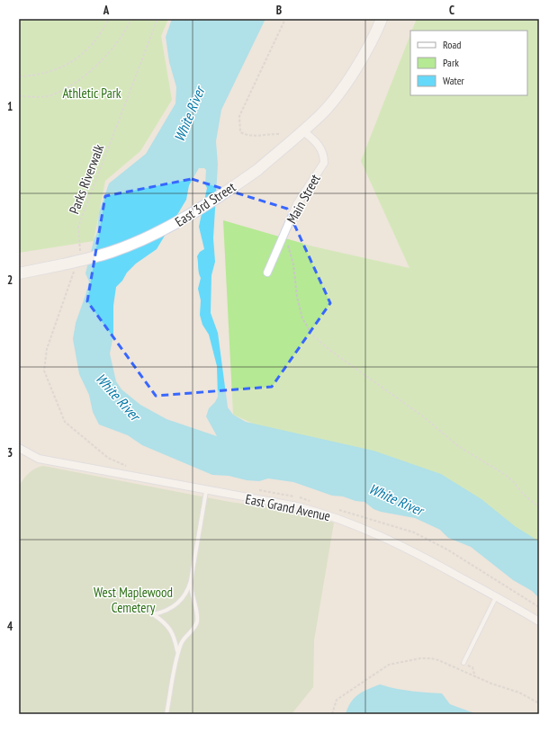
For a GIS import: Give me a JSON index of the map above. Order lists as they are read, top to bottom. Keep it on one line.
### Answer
{"streets":{"main road":["East 3rd Street"],"street":["Main Street","East Grand Avenue"],"path":["Parks Riverwalk"]},"crossings":[["Main Street","East 3rd Street"]],"water":["White River"],"parks":["Athletic Park","West Maplewood Cemetery"],"legend":["Road","Park","Water"],"grid":{"columns":["A","B","C"],"rows":["1","2","3","4"]}}
